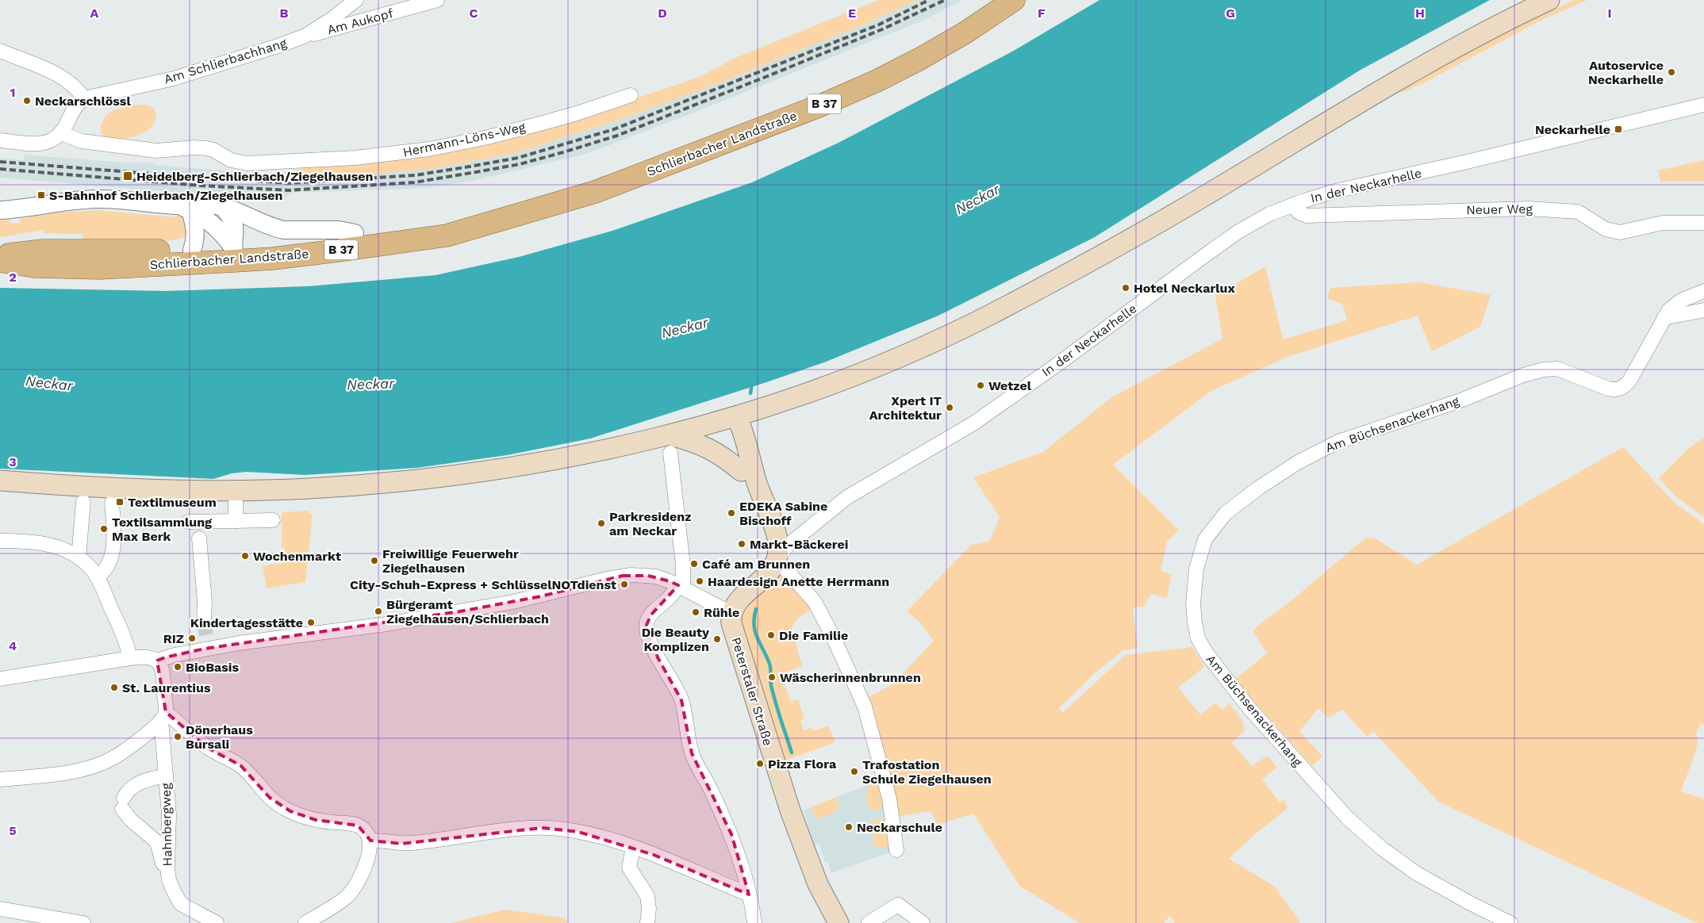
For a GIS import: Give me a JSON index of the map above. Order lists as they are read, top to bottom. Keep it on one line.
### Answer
{"streets":{"main road":["B 37","Schlierbacher Landstraße","Peterstaler Straße"],"street":["Am Aukopf","Am Schlierbachhang","Hermann-Löns-Weg","In der Neckarhelle","Neuer Weg","Am Büchsenackerhang","Hahnbergweg"]},"crossings":[["Am Aukopf","Am Schlierbachhang"],["In der Neckarhelle","Neuer Weg"]],"water":["Neckar"],"places":{"other":["Autoservice Neckarhelle","Neckarschlössl","Hotel Neckarlux","Wetzel","Xpert IT Architektur","EDEKA Sabine Bischoff","Parkresidenz am Neckar","Textilsammlung Max Berk","Markt-Bäckerei","Wochenmarkt","Freiwillige Feuerwehr Ziegelhausen","Café am Brunnen","Haardesign Anette Herrmann","City-Schuh-Express + SchlüsselNOTdienst","Bürgeramt Ziegelhausen/Schlierbach","Rühle","Kindertagesstätte","Die Familie","RIZ","Die Beauty Komplizen","BioBasis","Wäscherinnenbrunnen","St. Laurentius","Dönerhaus Bursali","Pizza Flora","Trafostation Schule Ziegelhausen","Neckarschule"],"transit":["Neckarhelle","Heidelberg-Schlierbach/Ziegelhausen","S-Bahnhof Schlierbach/Ziegelhausen","Textilmuseum"]},"grid":{"columns":["A","B","C","D","E","F","G","H","I"],"rows":["1","2","3","4","5"]}}
